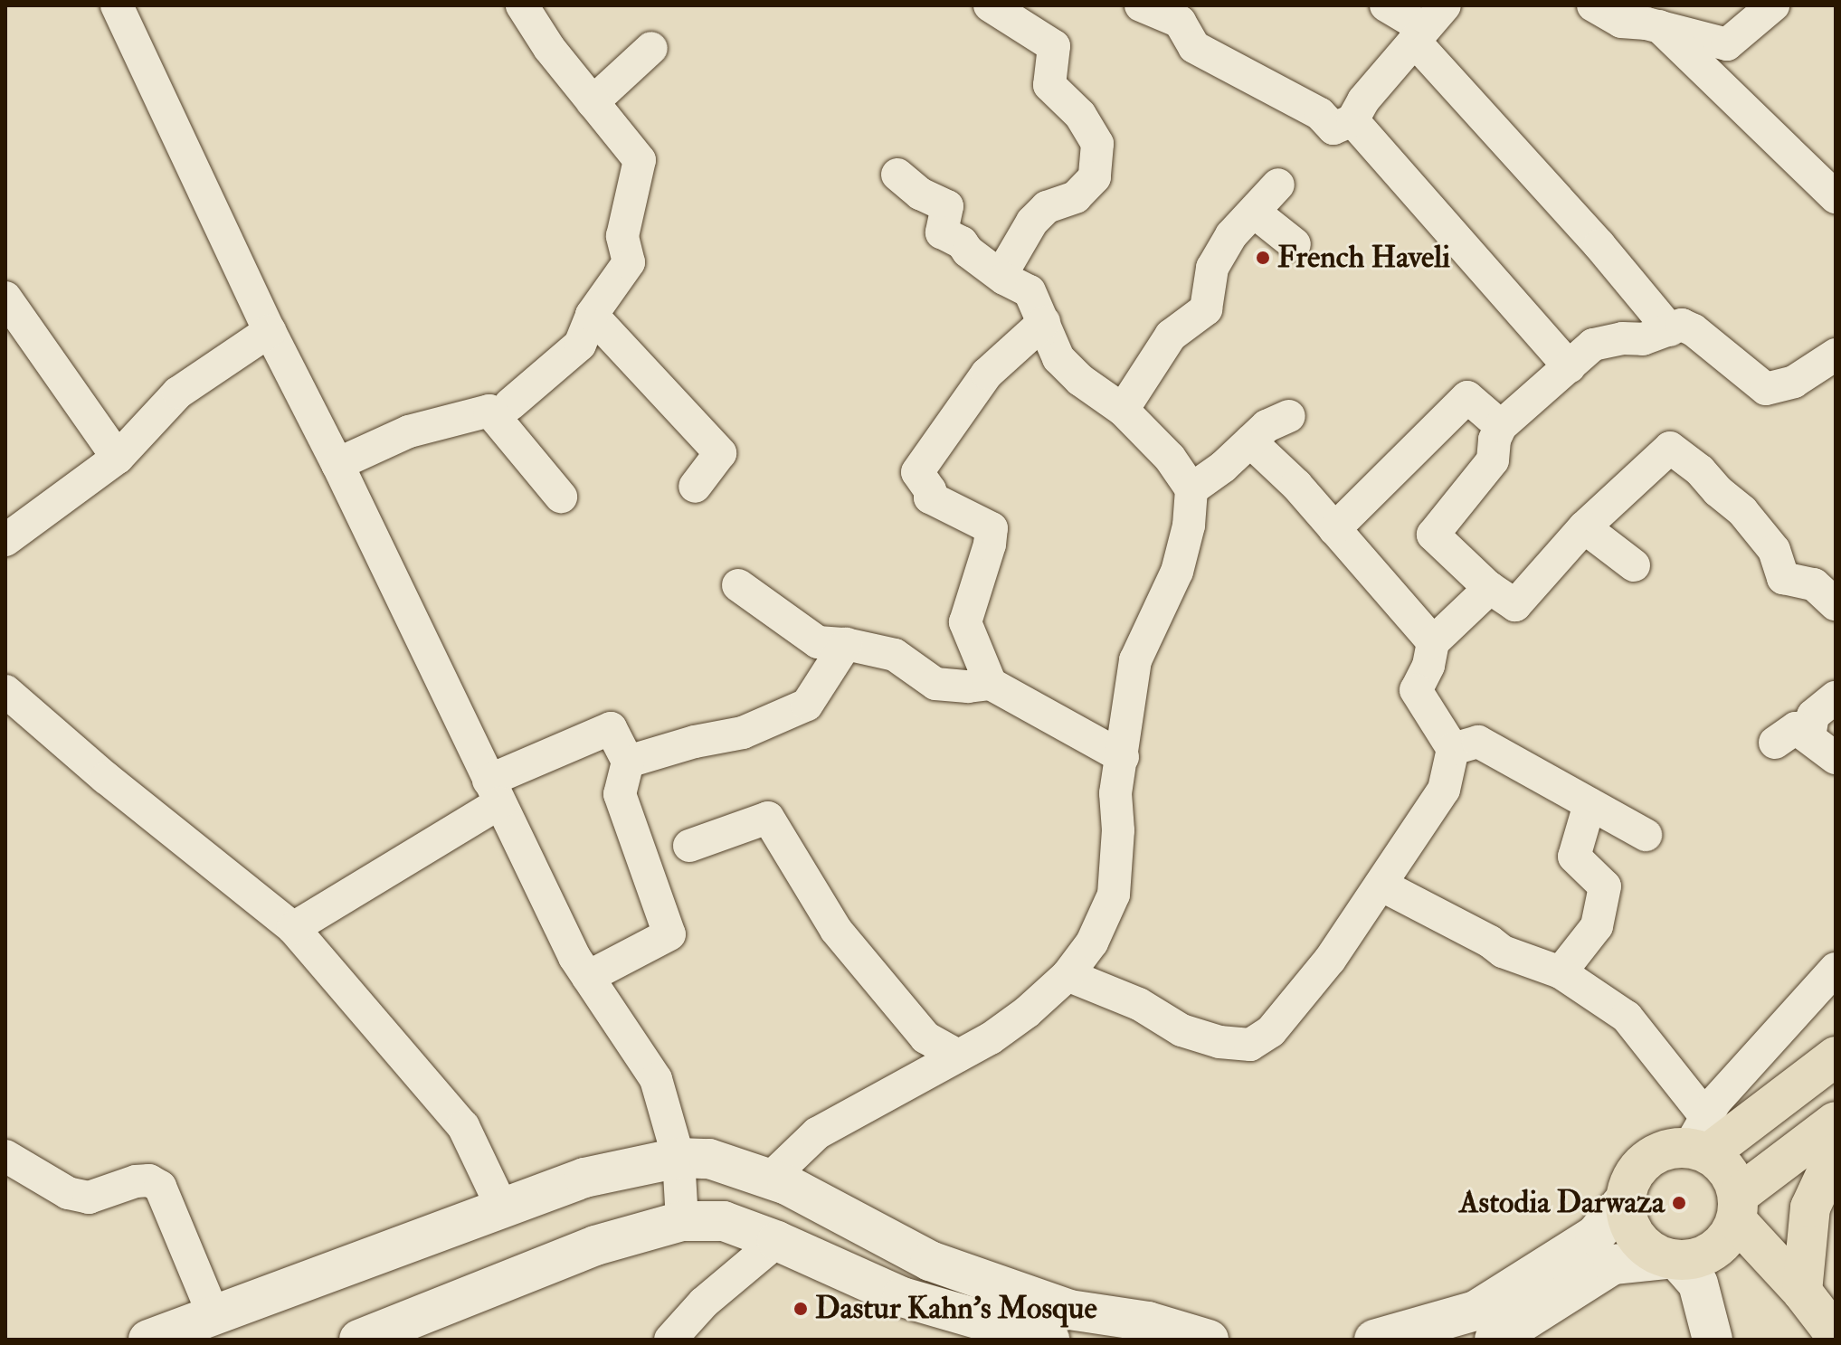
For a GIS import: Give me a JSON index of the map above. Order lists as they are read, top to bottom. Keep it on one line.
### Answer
{"places":["French Haveli","Astodia Darwaza","Dastur Kahn's Mosque"]}
